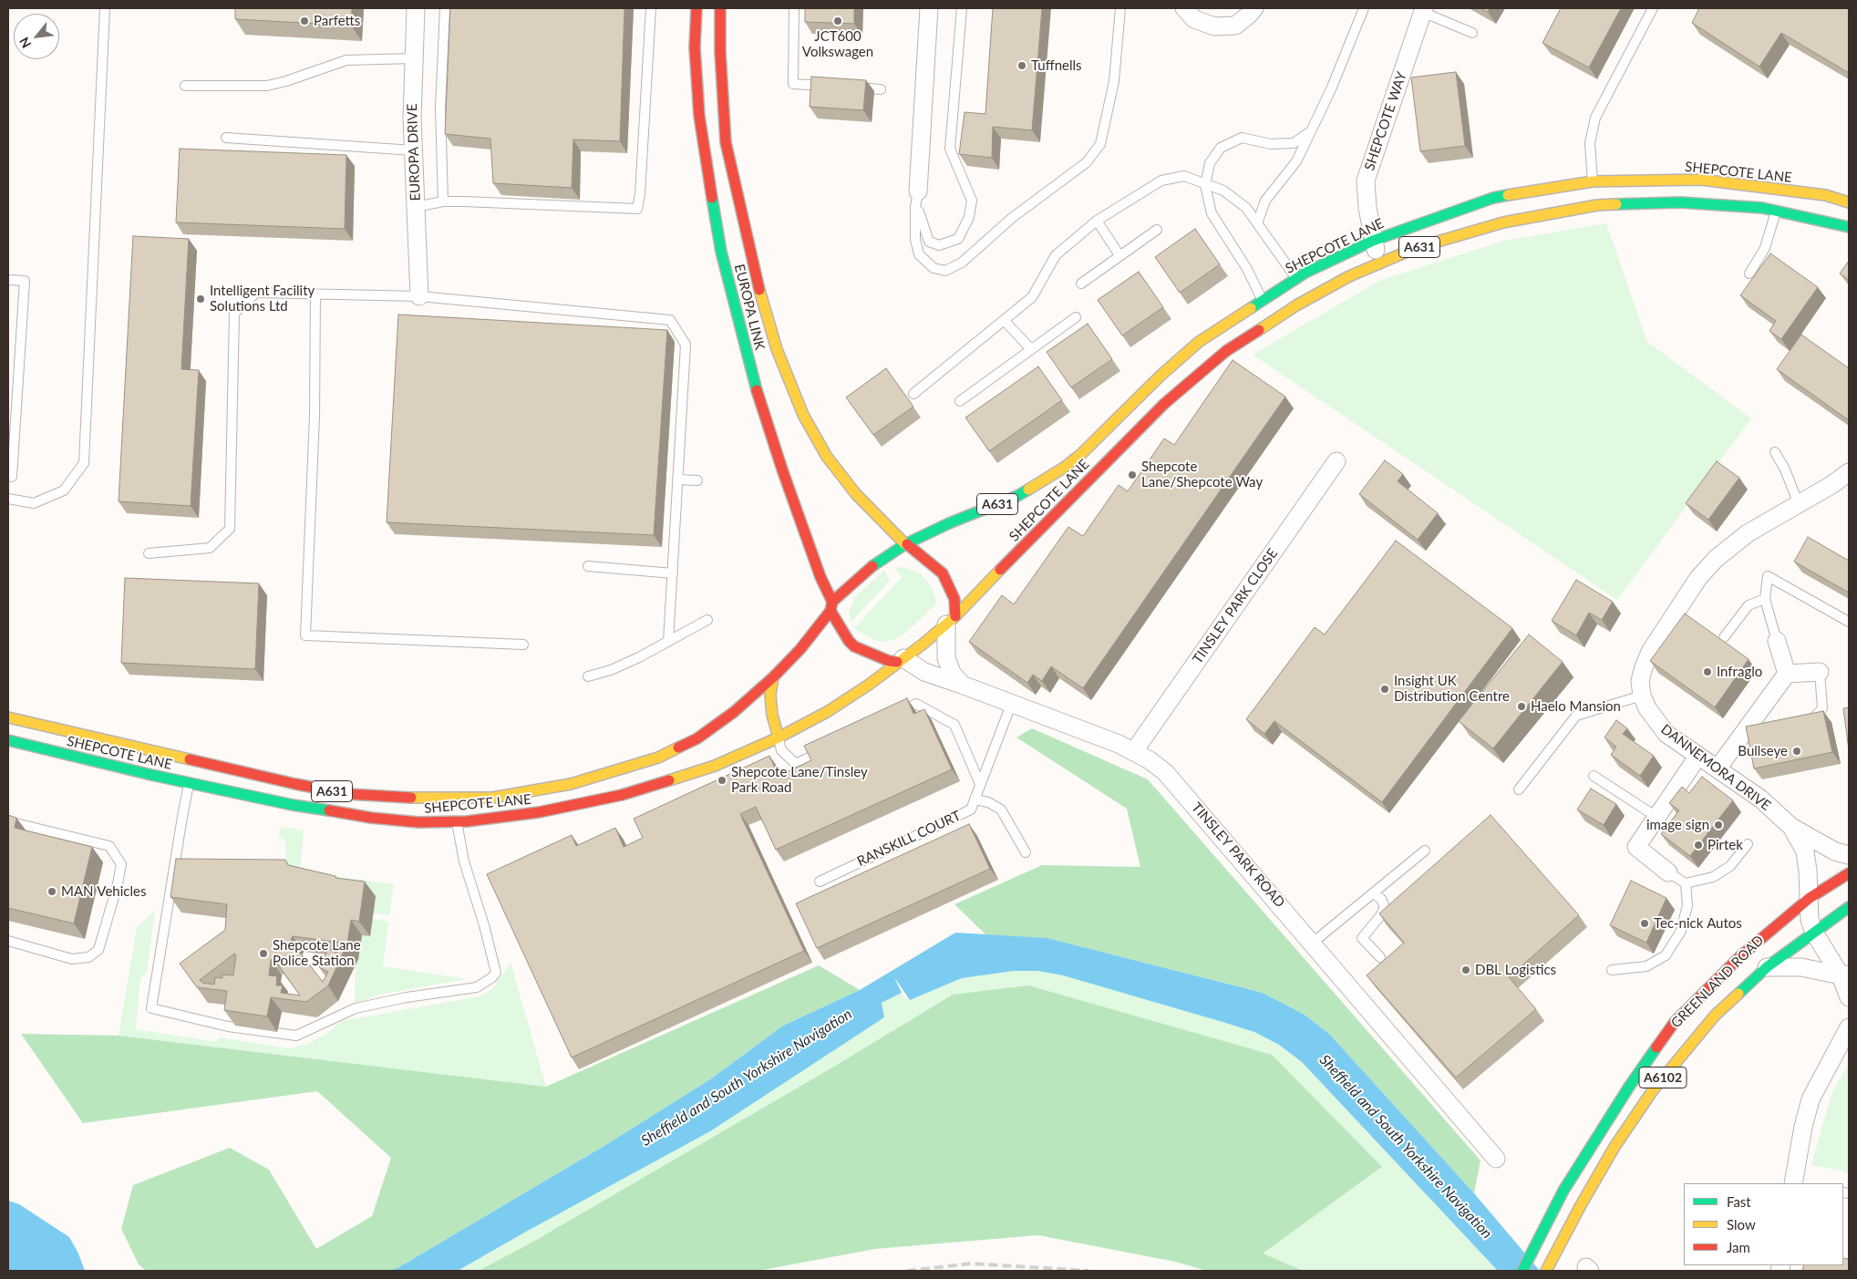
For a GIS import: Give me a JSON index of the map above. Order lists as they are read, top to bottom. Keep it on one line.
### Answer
{"streets":{"main road":["SHEPCOTE LANE","A631","EUROPA LINK","GREENLAND ROAD","A6102"],"street":["SHEPCOTE WAY","EUROPA DRIVE","TINSLEY PARK CLOSE","DANNEMORA DRIVE","TINSLEY PARK ROAD"],"lane":["RANSKILL COURT"]},"crossings":[["SHEPCOTE WAY","SHEPCOTE LANE"],["SHEPCOTE LANE","EUROPA LINK"],["SHEPCOTE LANE","TINSLEY PARK ROAD"],["EUROPA LINK","TINSLEY PARK ROAD"],["TINSLEY PARK CLOSE","TINSLEY PARK ROAD"],["DANNEMORA DRIVE","GREENLAND ROAD"],["RANSKILL COURT","TINSLEY PARK ROAD"]],"water":["Sheffield and South Yorkshire Navigation"],"places":["Parfetts","JCT600 Volkswagen","Tuffnells","Intelligent Facility Solutions Ltd","Shepcote Lane/Shepcote Way","Infraglo","Insight UK Distribution Centre","Haelo Mansion","Bullseye","Shepcote Lane/Tinsley Park Road","image sign","Pirtek","MAN Vehicles","Tec-nick Autos","Shepcote Lane Police Station","DBL Logistics"],"legend":["Fast","Slow","Jam"],"north":"bottom left"}
